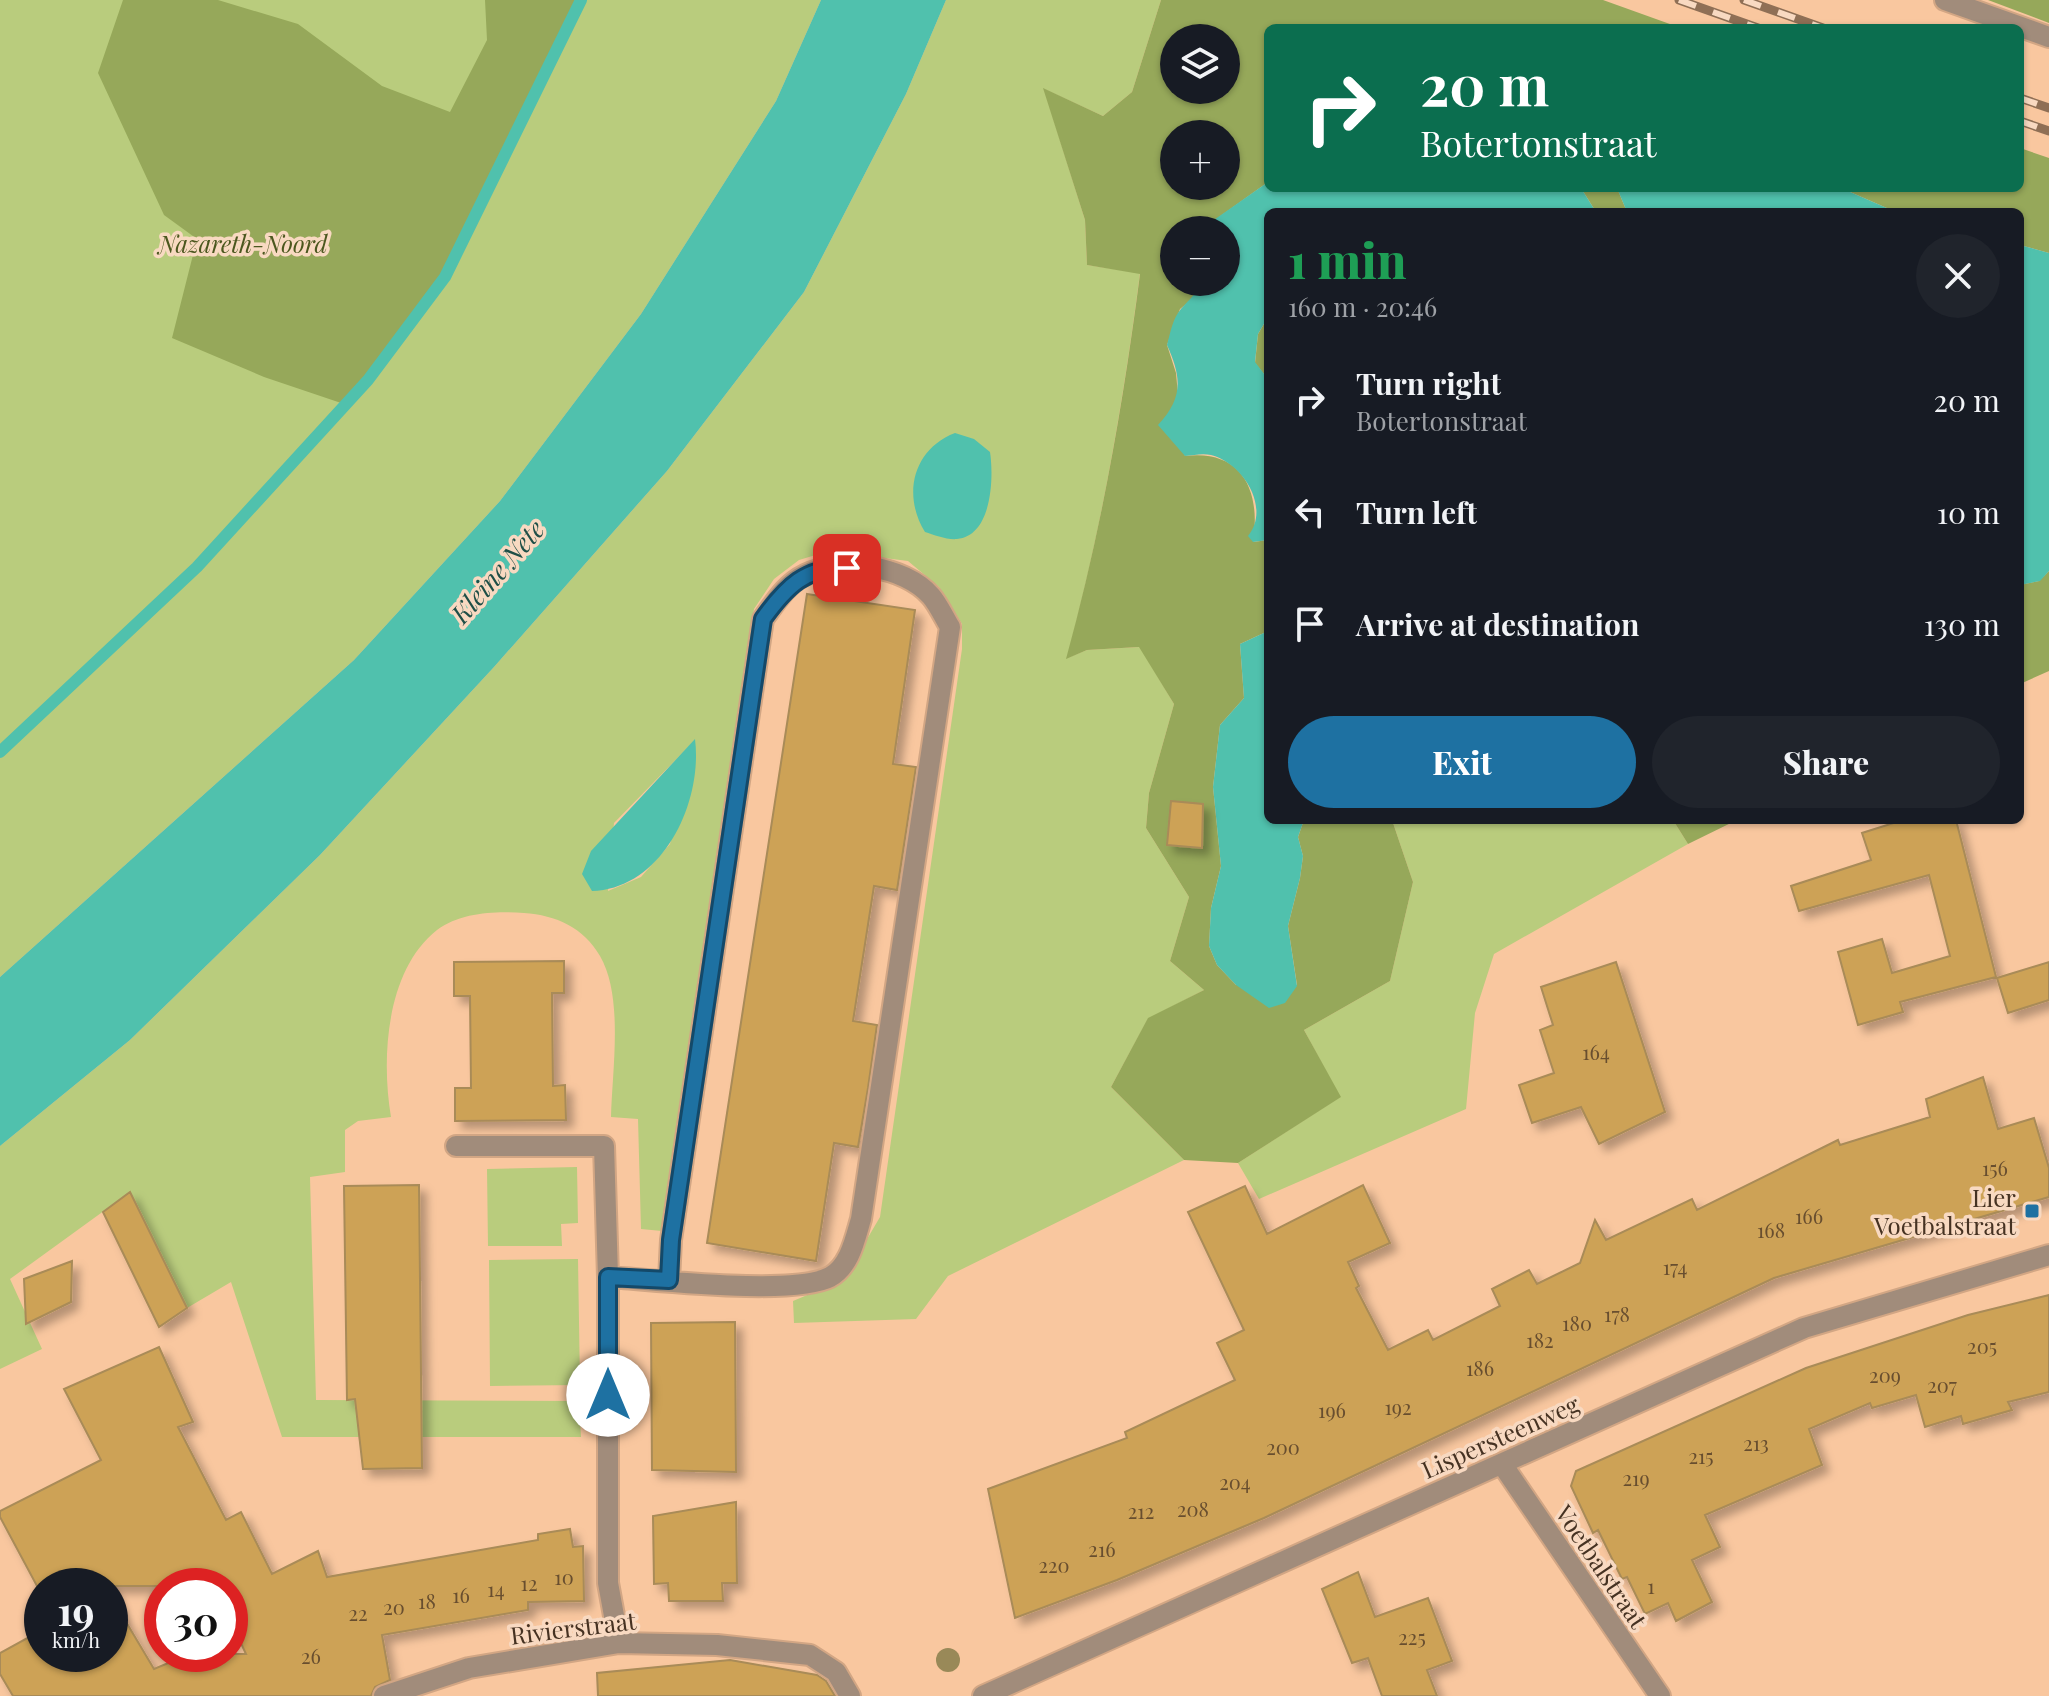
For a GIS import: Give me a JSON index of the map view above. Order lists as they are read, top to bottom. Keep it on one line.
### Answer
{"streets":{"street":["Lispersteenweg","Voetbalstraat","Rivierstraat"]},"crossings":[["Lispersteenweg","Voetbalstraat"]],"water":["Kleine Nete"],"parks":["Nazareth-Noord"],"places":{"transit":["Lier Voetbalstraat"]},"house_numbers":["164","156","166","168","174","178","180","182","205","186","209","207","192","196","213","200","215","219","204","208","212","216","220","10","12","1","14","16","18","20","22","225","26"],"page":{"map_buttons":["+","−"],"turn":["20 m","Botertonstraat"],"heading":["1 min","160 m · 20:46"],"list":[{"name":"Turn right","note":"Botertonstraat","value":"20 m"},{"name":"Turn left","value":"10 m"},{"name":"Arrive at destination","value":"130 m"}],"buttons":["Exit","Share"],"speed":"19 km/h","limit":"30"}}
